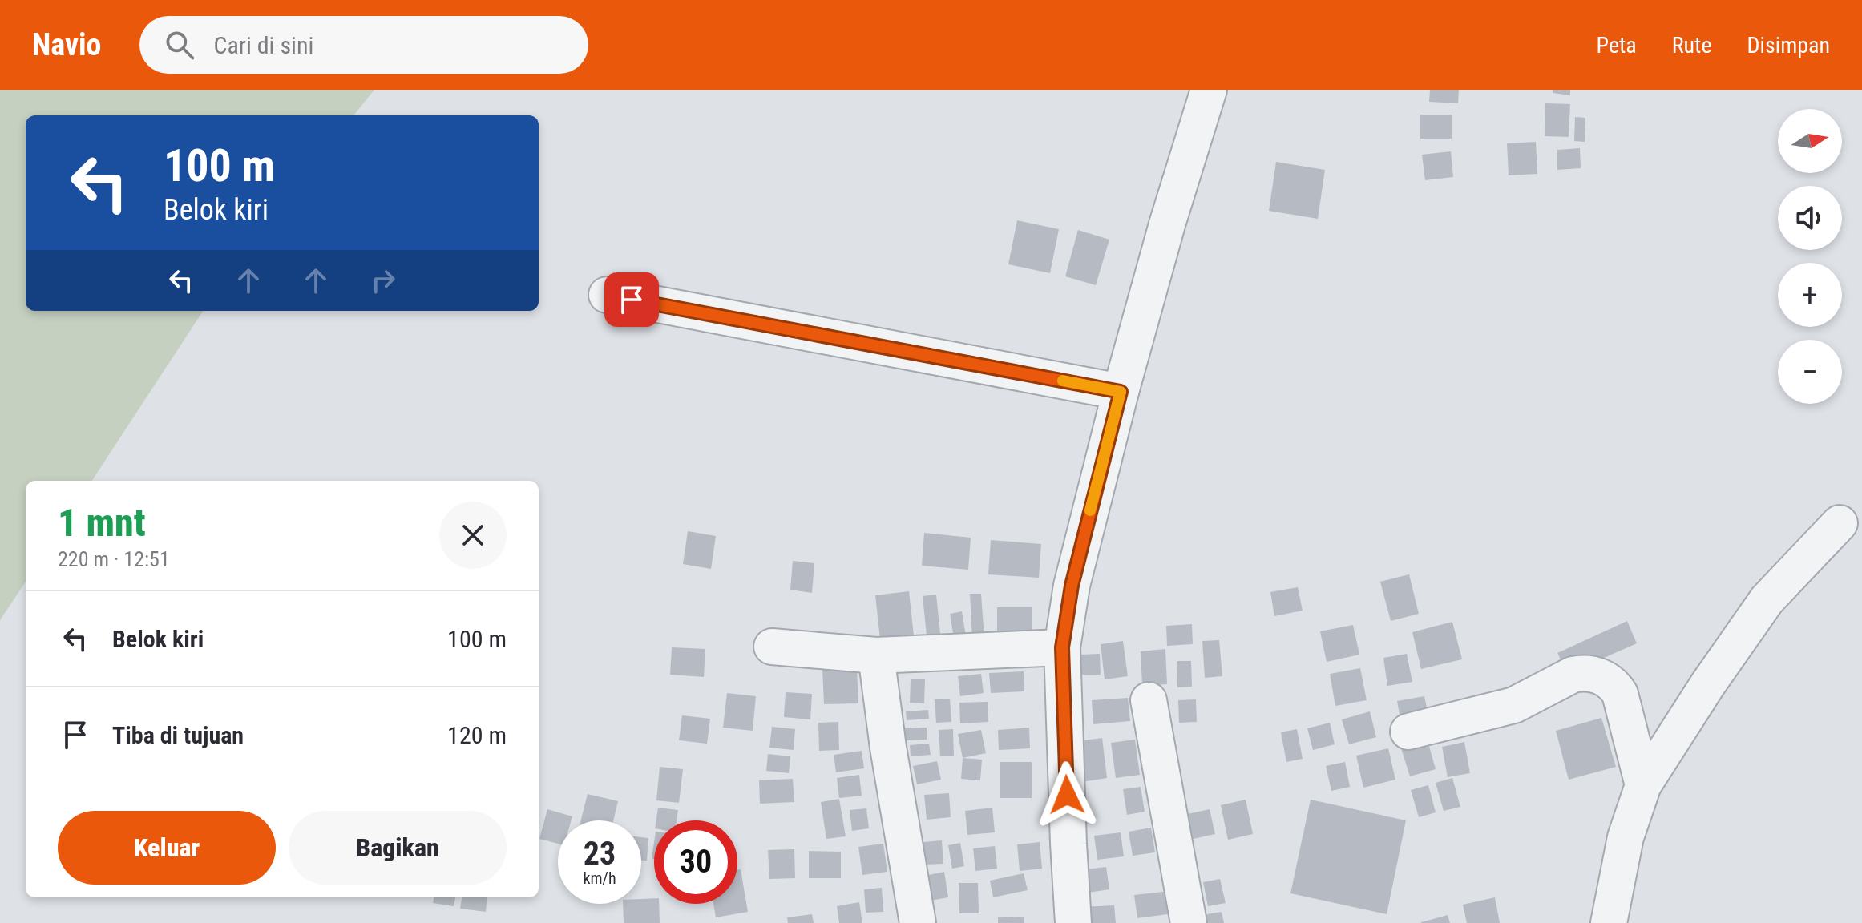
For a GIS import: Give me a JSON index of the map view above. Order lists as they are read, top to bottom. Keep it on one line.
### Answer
{"north":"right","page":{"header":"Navio","search":"Cari di sini","nav":["Peta","Rute","Disimpan"],"map_buttons":["+","−"],"turn":["100 m","Belok kiri"],"heading":["1 mnt","220 m · 12:51"],"list":[{"name":"Belok kiri","value":"100 m"},{"name":"Tiba di tujuan","value":"120 m"}],"buttons":["Keluar","Bagikan"],"speed":"23 km/h","limit":"30"}}
